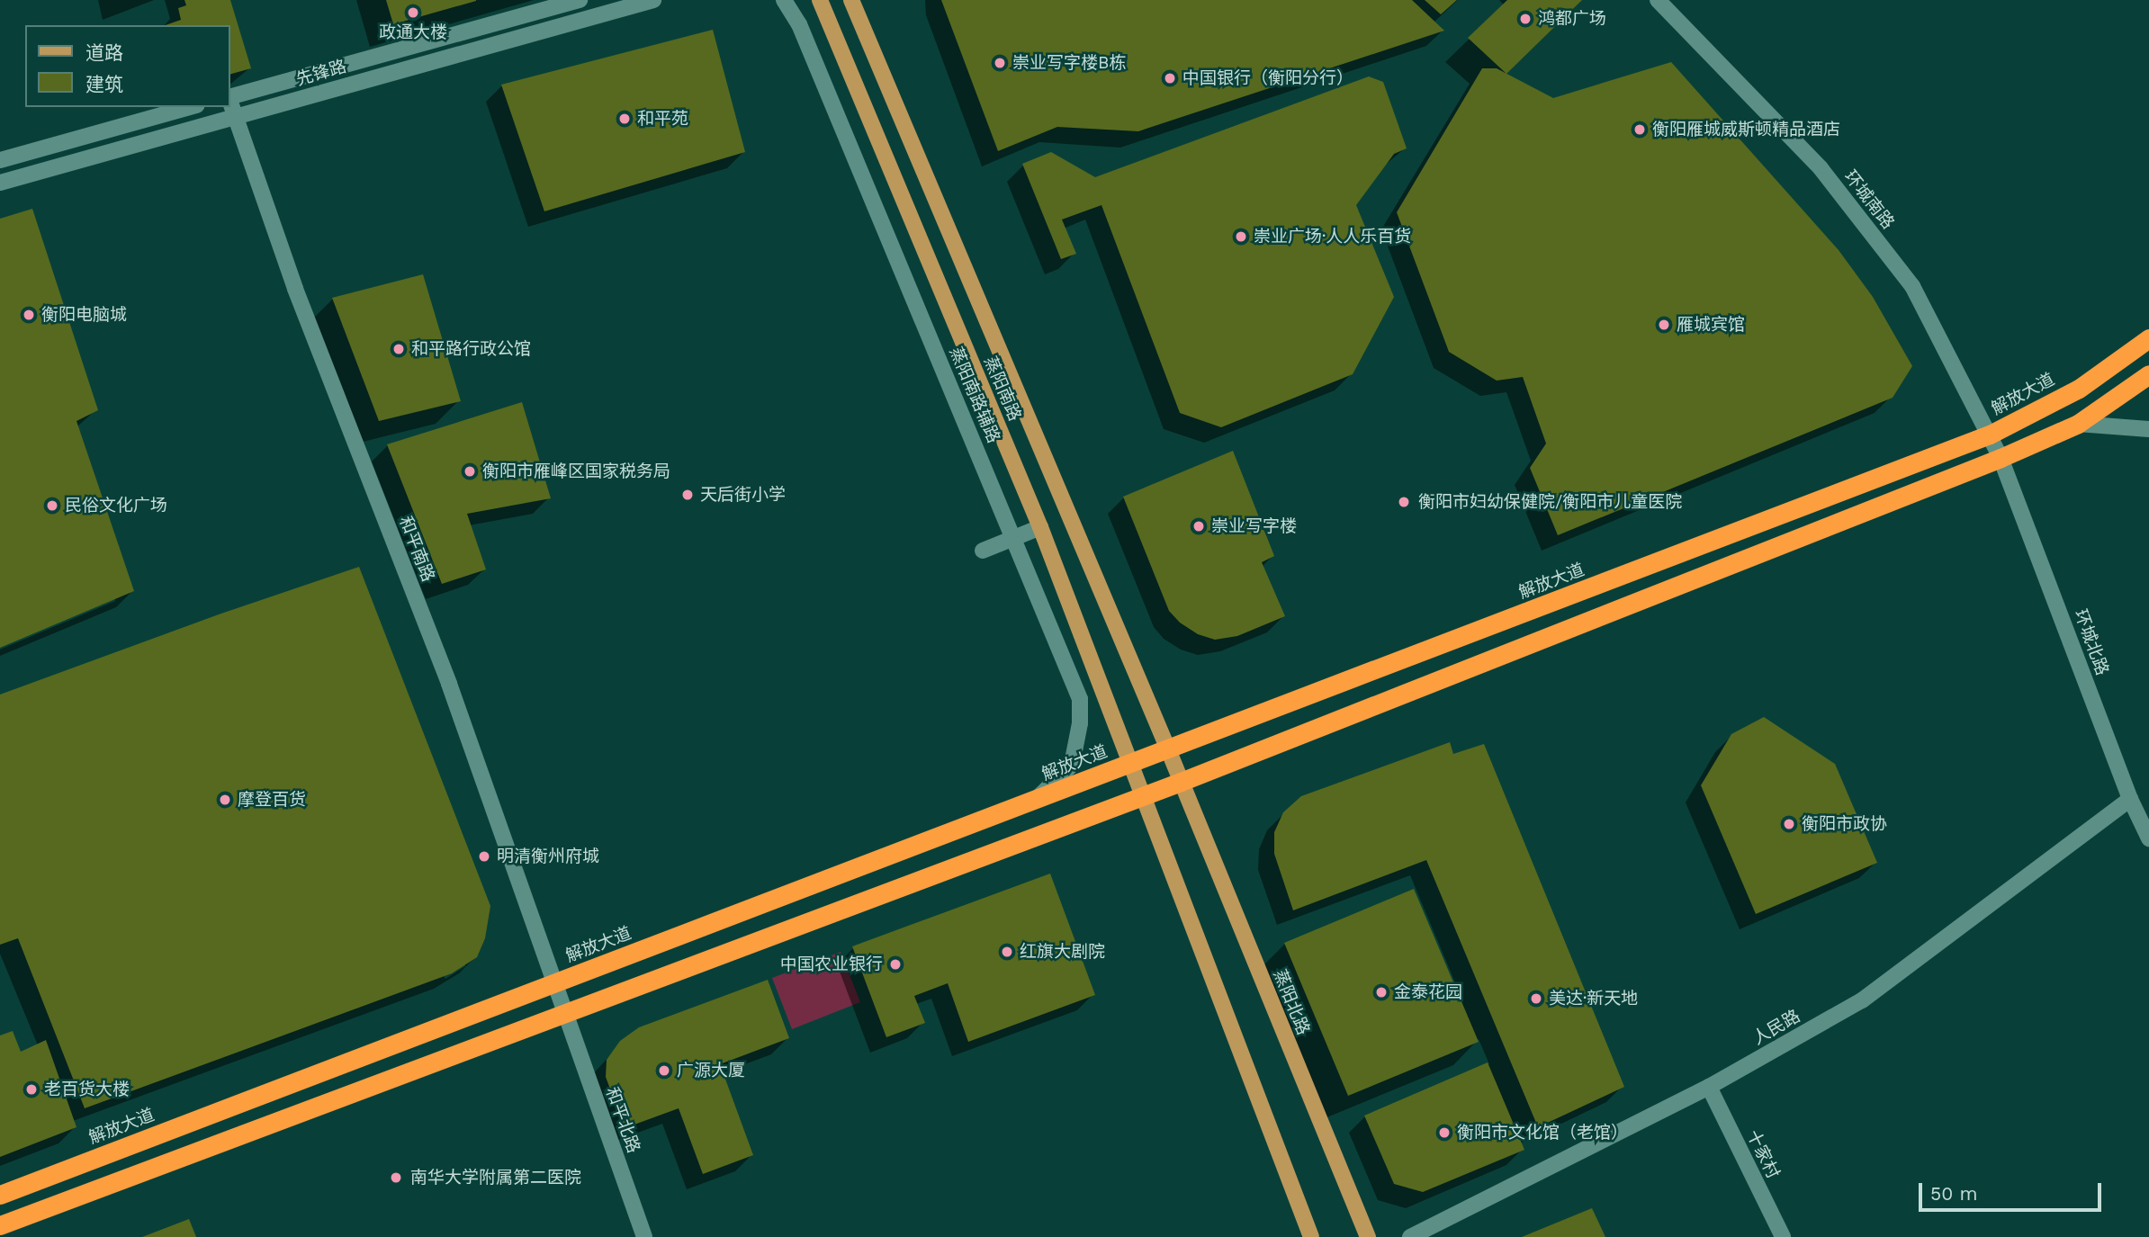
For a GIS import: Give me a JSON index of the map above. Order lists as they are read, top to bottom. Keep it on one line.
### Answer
{"streets":{"highway":["解放大道"],"main road":["蒸阳南路","蒸阳北路"],"street":["先锋路","环城南路","蒸阳南路辅路","和平南路","环城北路","人民路","和平北路","十家村"]},"crossings":[["先锋路","和平南路"],["环城南路","解放大道"],["环城南路","环城北路"],["蒸阳南路","解放大道"],["蒸阳南路","蒸阳北路"],["解放大道","蒸阳南路辅路"],["解放大道","和平南路"],["和平南路","和平北路"],["环城北路","人民路"],["人民路","十家村"]],"places":["政通大楼","鸿都广场","崇业写字楼B栋","中国银行（衡阳分行）","和平苑","衡阳雁城威斯顿精品酒店","崇业广场·人人乐百货","衡阳电脑城","雁城宾馆","和平路行政公馆","衡阳市雁峰区国家税务局","天后街小学","衡阳市妇幼保健院/衡阳市儿童医院","民俗文化广场","崇业写字楼","摩登百货","衡阳市政协","明清衡州府城","红旗大剧院","中国农业银行","金泰花园","美达·新天地","广源大厦","老百货大楼","衡阳市文化馆（老馆）","南华大学附属第二医院"],"legend":["道路","建筑"],"scale_bar":"50 m"}
